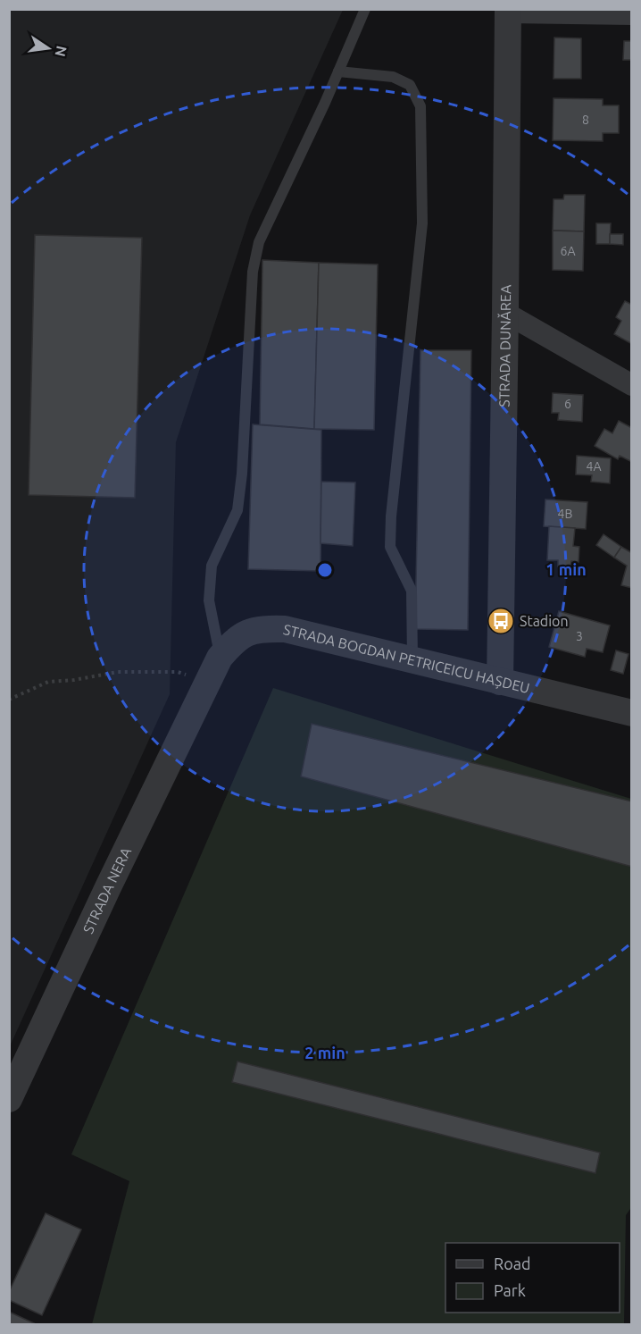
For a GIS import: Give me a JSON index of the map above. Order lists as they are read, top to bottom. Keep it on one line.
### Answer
{"streets":{"street":["STRADA DUNĂREA","STRADA BOGDAN PETRICEICU HAȘDEU","STRADA NERA"]},"crossings":[["STRADA DUNĂREA","STRADA BOGDAN PETRICEICU HAȘDEU"],["STRADA BOGDAN PETRICEICU HAȘDEU","STRADA NERA"]],"places":{"bus stop":["Stadion"]},"house_numbers":["8","6A","6","4A","4B","3"],"legend":["Road","Park"],"north":"right","rings":["1 min","2 min"]}
